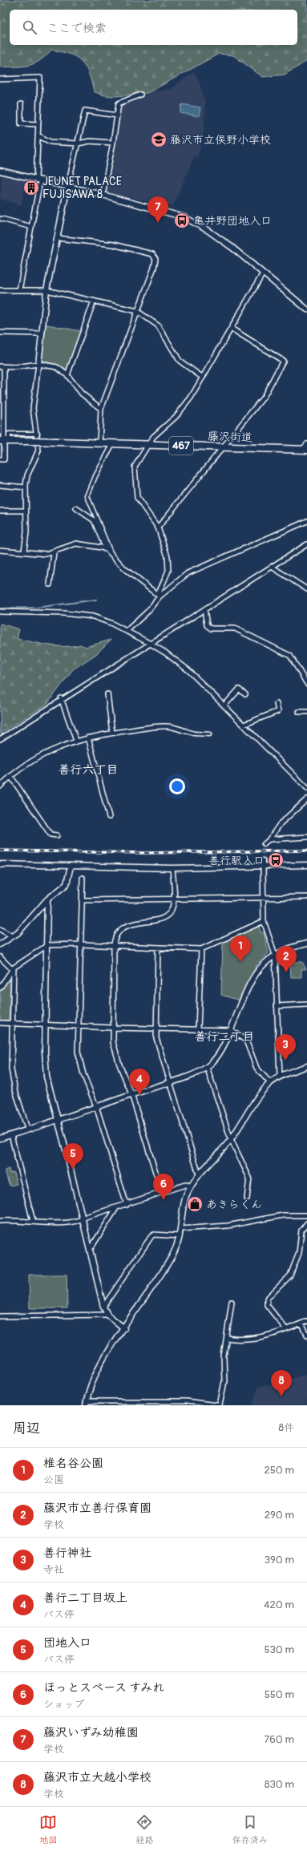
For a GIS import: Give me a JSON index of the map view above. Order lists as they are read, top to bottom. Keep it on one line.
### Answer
{"streets":{"highway":["藤沢街道","467"]},"districts":["善行六丁目","善行二丁目"],"places":{"school or university":["藤沢市立俣野小学校"],"building":["JEUNET PALACE FUJISAWA 8"],"bus stop":["亀井野団地入口","善行駅入口"],"shop":["あきらくん"]},"page":{"search":"ここで検索","pins":["7","1","2","3","4","5","6","8"],"heading":["周辺","8件"],"list":[{"mark":"1","name":"椎名谷公園","note":"公園","value":"250 m"},{"mark":"2","name":"藤沢市立善行保育園","note":"学校","value":"290 m"},{"mark":"3","name":"善行神社","note":"寺社","value":"390 m"},{"mark":"4","name":"善行二丁目坂上","note":"バス停","value":"420 m"},{"mark":"5","name":"団地入口","note":"バス停","value":"530 m"},{"mark":"6","name":"ほっとスペース すみれ","note":"ショップ","value":"550 m"},{"mark":"7","name":"藤沢いずみ幼稚園","note":"学校","value":"760 m"},{"mark":"8","name":"藤沢市立大越小学校","note":"学校","value":"830 m"}],"nav":["地図","経路","保存済み"]}}
